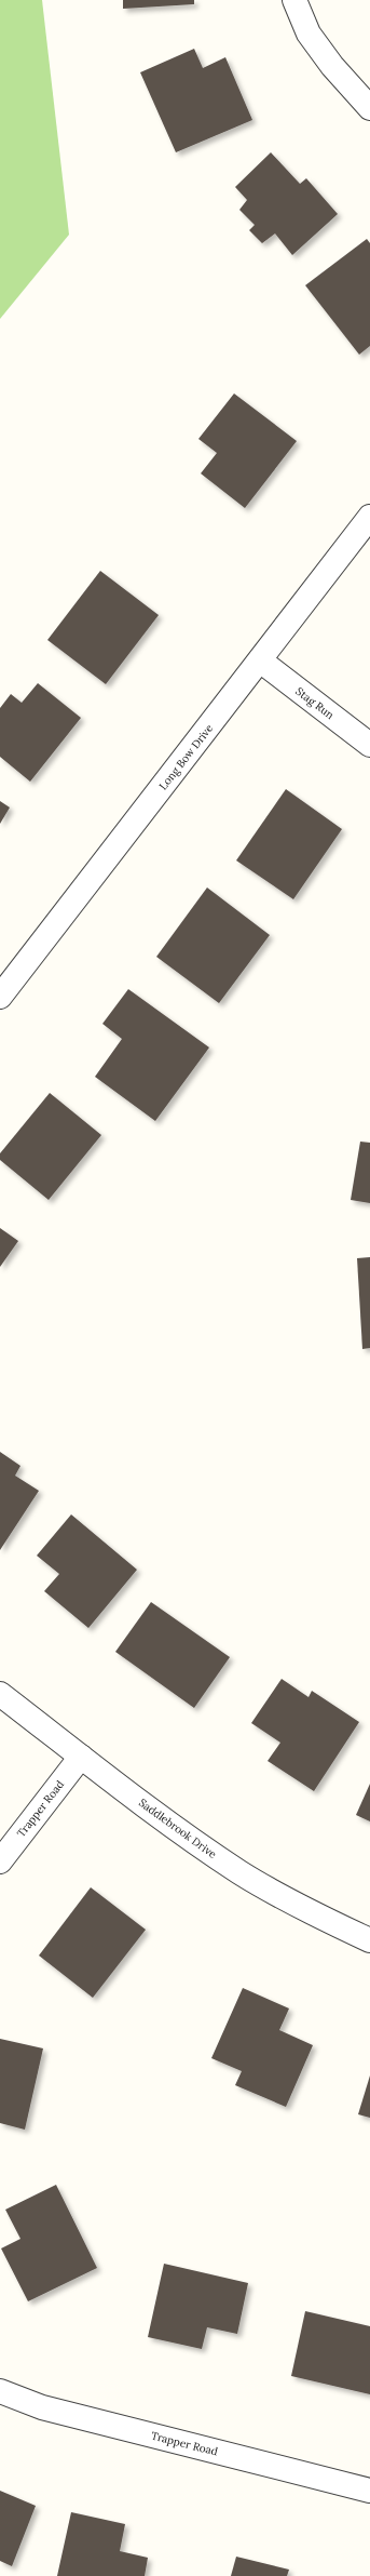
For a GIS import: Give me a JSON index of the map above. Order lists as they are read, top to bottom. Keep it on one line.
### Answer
{"streets":{"street":["Stag Run","Long Bow Drive","Trapper Road","Saddlebrook Drive"]},"crossings":[["Stag Run","Long Bow Drive"],["Trapper Road","Saddlebrook Drive"]]}
